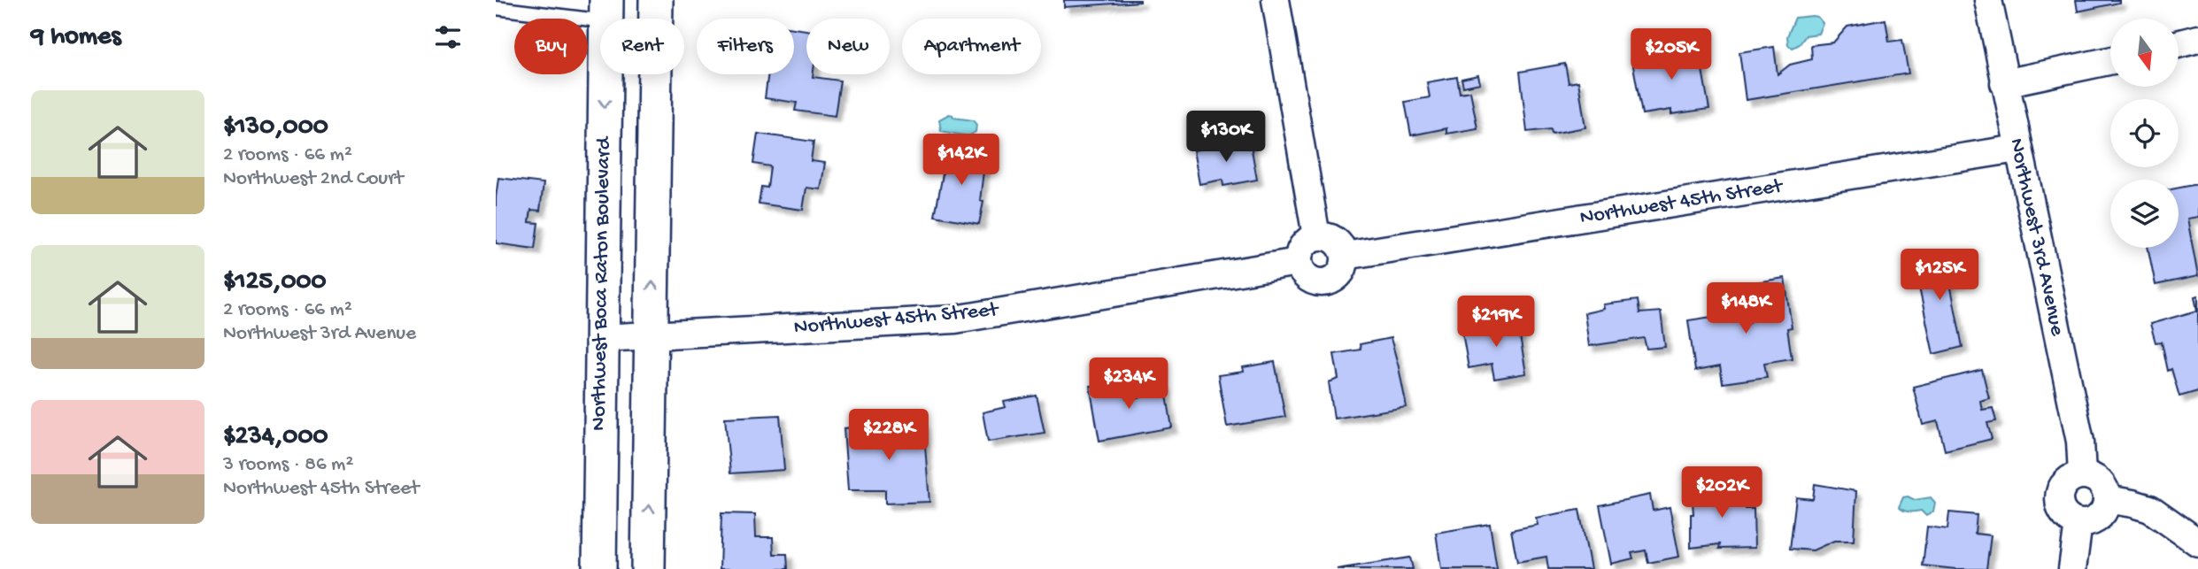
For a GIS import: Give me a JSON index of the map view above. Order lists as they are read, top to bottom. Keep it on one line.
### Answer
{"streets":{"street":["Northwest 45th Street","Northwest 3rd Avenue","Northwest Boca Raton Boulevard"]},"crossings":[["Northwest 45th Street","Northwest 3rd Avenue"],["Northwest 45th Street","Northwest Boca Raton Boulevard"]],"north":"bottom","page":{"heading":"9 homes","chip":["Buy","Rent","Filters","New","Apartment"],"price":["$205K","$130K","$142K","$125K","$148K","$219K","$234K","$228K","$202K"],"list":[{"name":"$130,000","note":"2 rooms · 66 m² · Northwest 2nd Court"},{"name":"$125,000","note":"2 rooms · 66 m² · Northwest 3rd Avenue"},{"name":"$234,000","note":"3 rooms · 86 m² · Northwest 45th Street"}]}}
